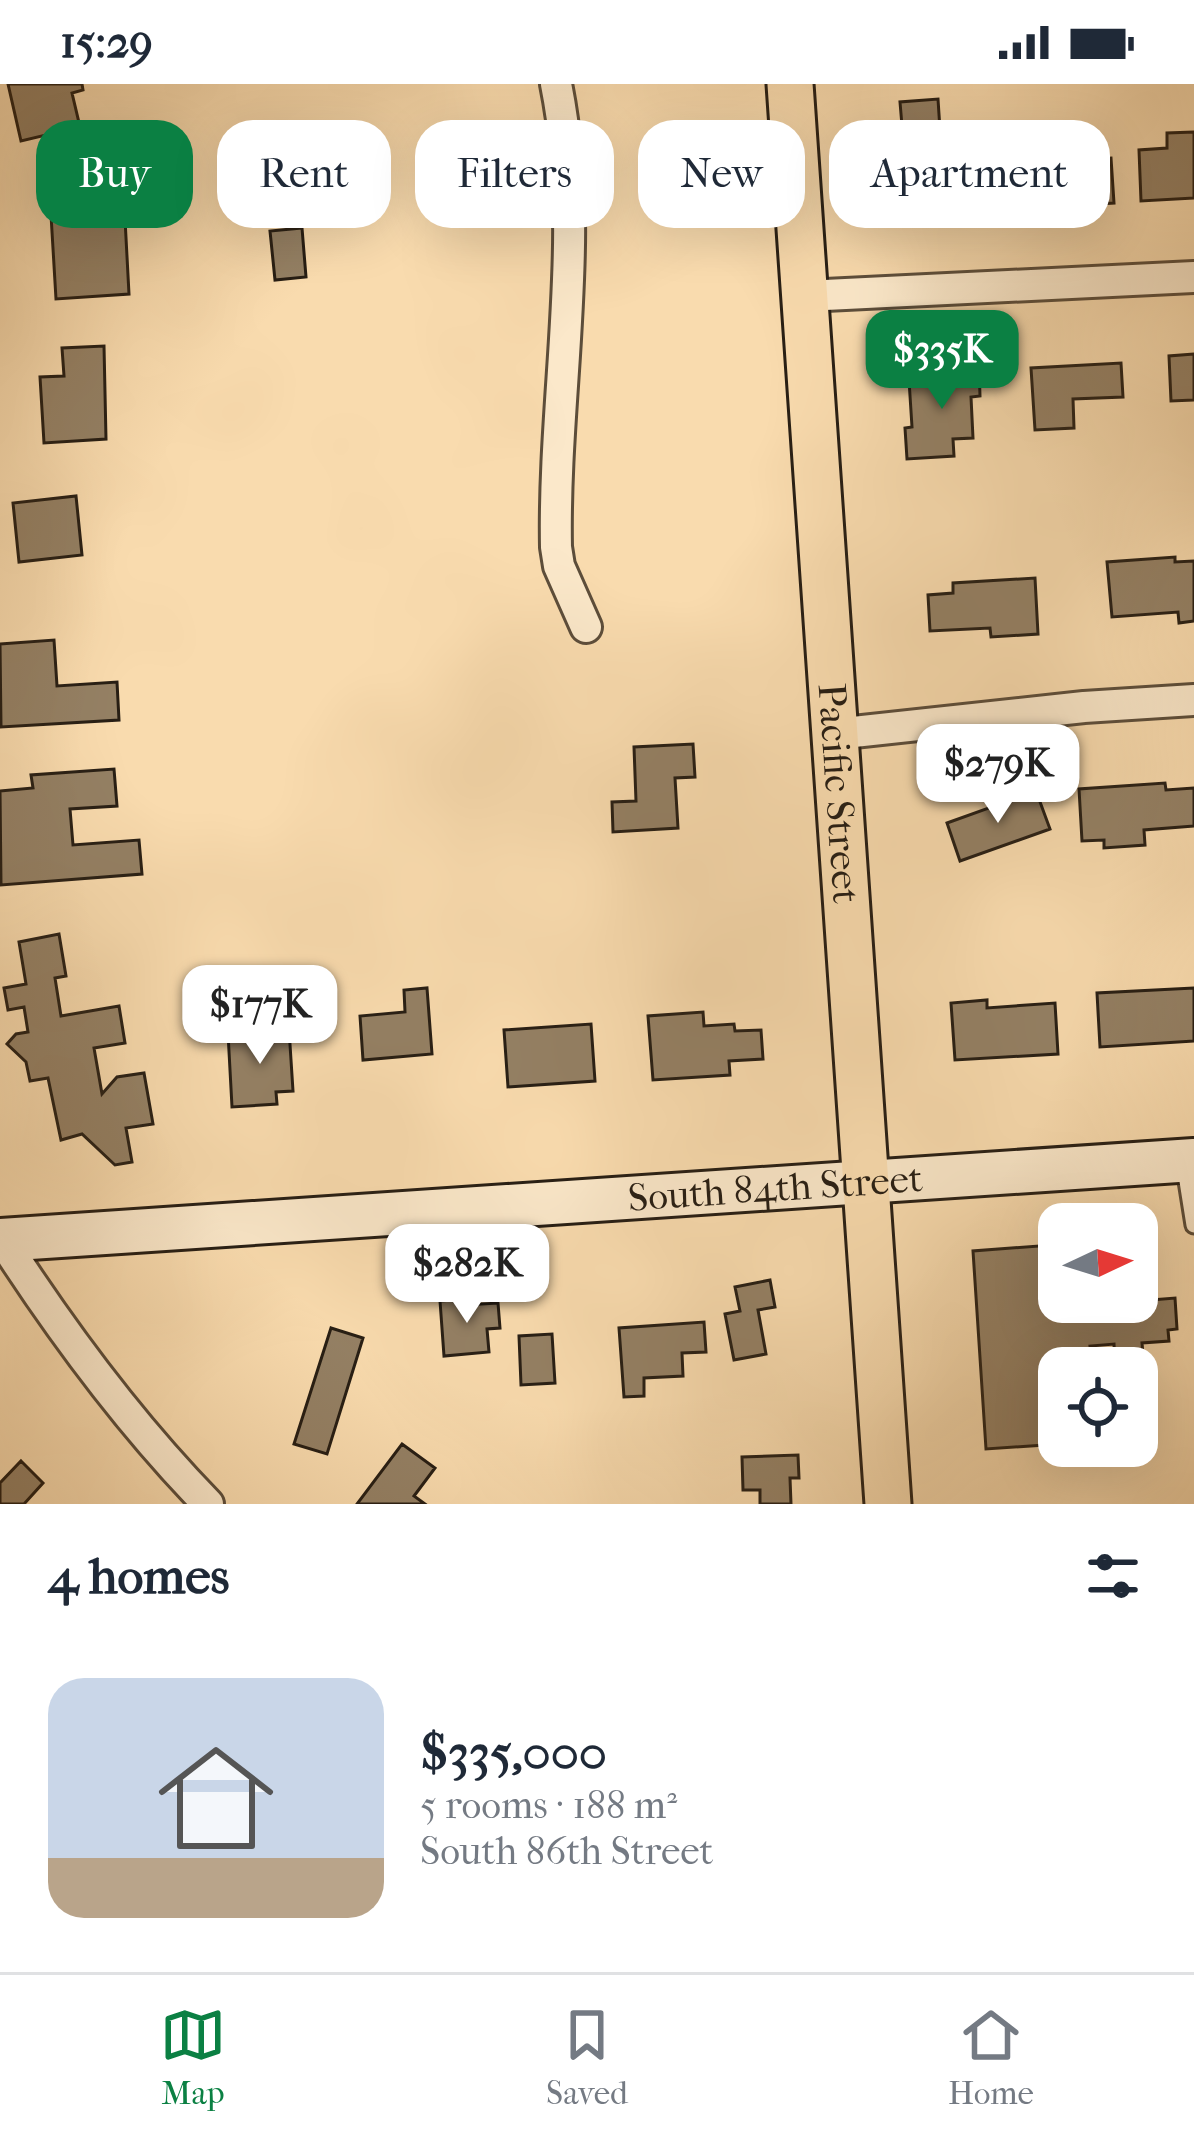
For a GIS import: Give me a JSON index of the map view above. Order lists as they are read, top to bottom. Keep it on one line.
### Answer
{"streets":{"main road":["Pacific Street","South 84th Street"]},"crossings":[["Pacific Street","South 84th Street"]],"north":"right","page":{"status":"15:29","chip":["Buy","Rent","Filters","New","Apartment"],"price":["$335K","$279K","$177K","$282K"],"heading":"4 homes","list":[{"name":"$335,000","note":"5 rooms · 188 m² · South 86th Street"}],"tabs":["Map","Saved","Home"]}}
